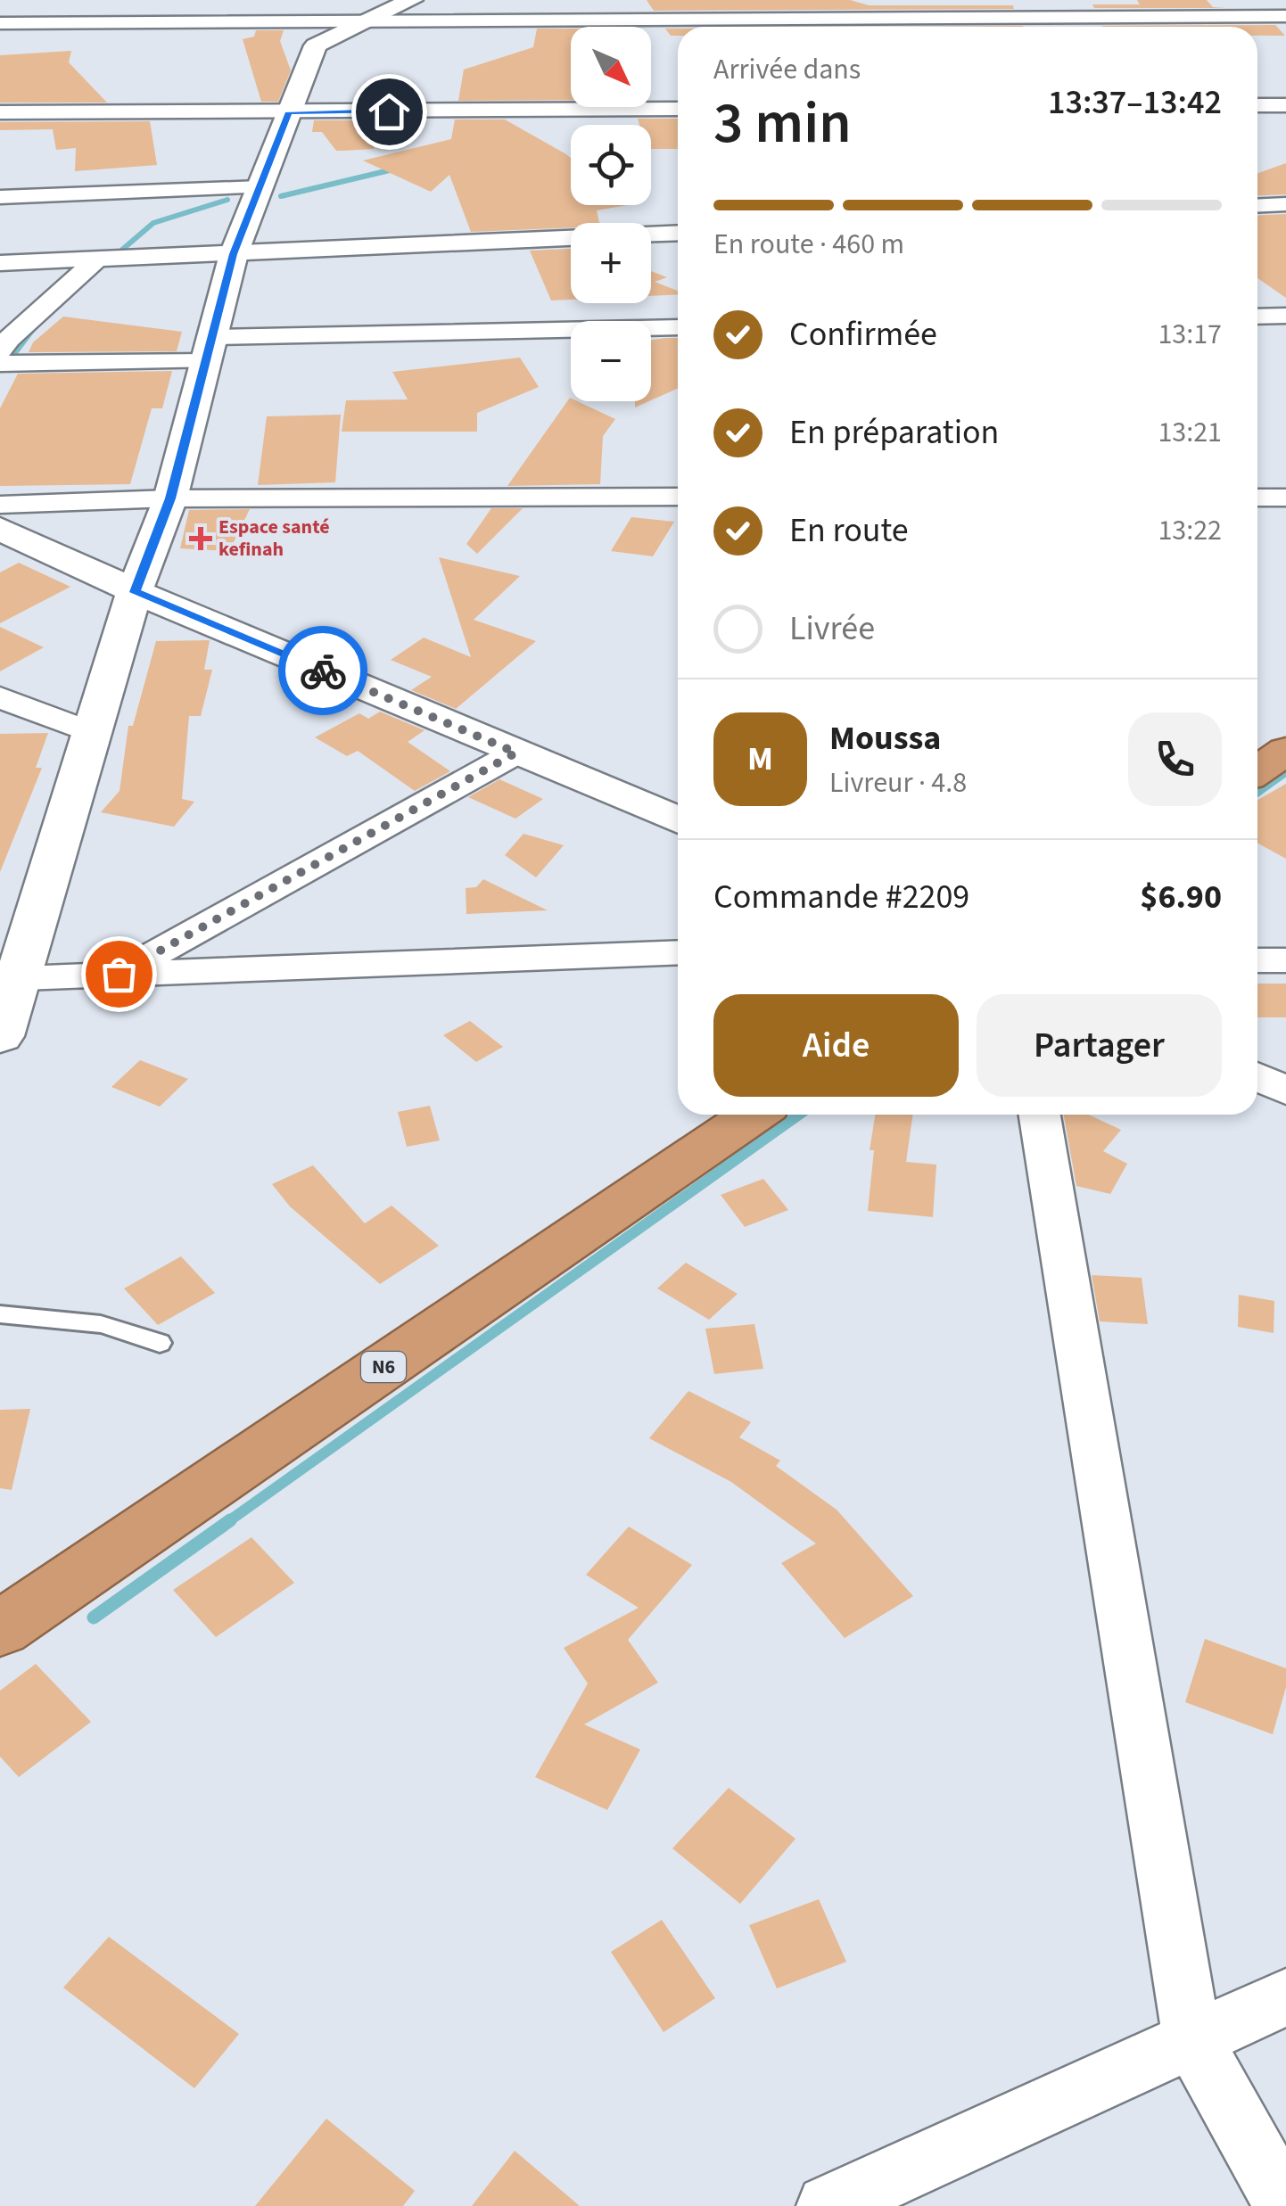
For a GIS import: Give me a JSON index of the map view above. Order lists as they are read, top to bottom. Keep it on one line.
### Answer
{"streets":{"highway":["N6"]},"places":{"health":["Espace santé kefinah"]},"north":"bottom right","page":{"map_buttons":["+","−"],"heading":["3 min","Arrivée dans","13:37–13:42"],"panel":["Moussa","Livreur · 4.8","Commande #2209","$6.90"],"bar":"En route · 460 m","list":[["Confirmée","13:17"],["En préparation","13:21"],["En route","13:22"],"Livrée"],"round":"M","buttons":["Aide","Partager"]}}
